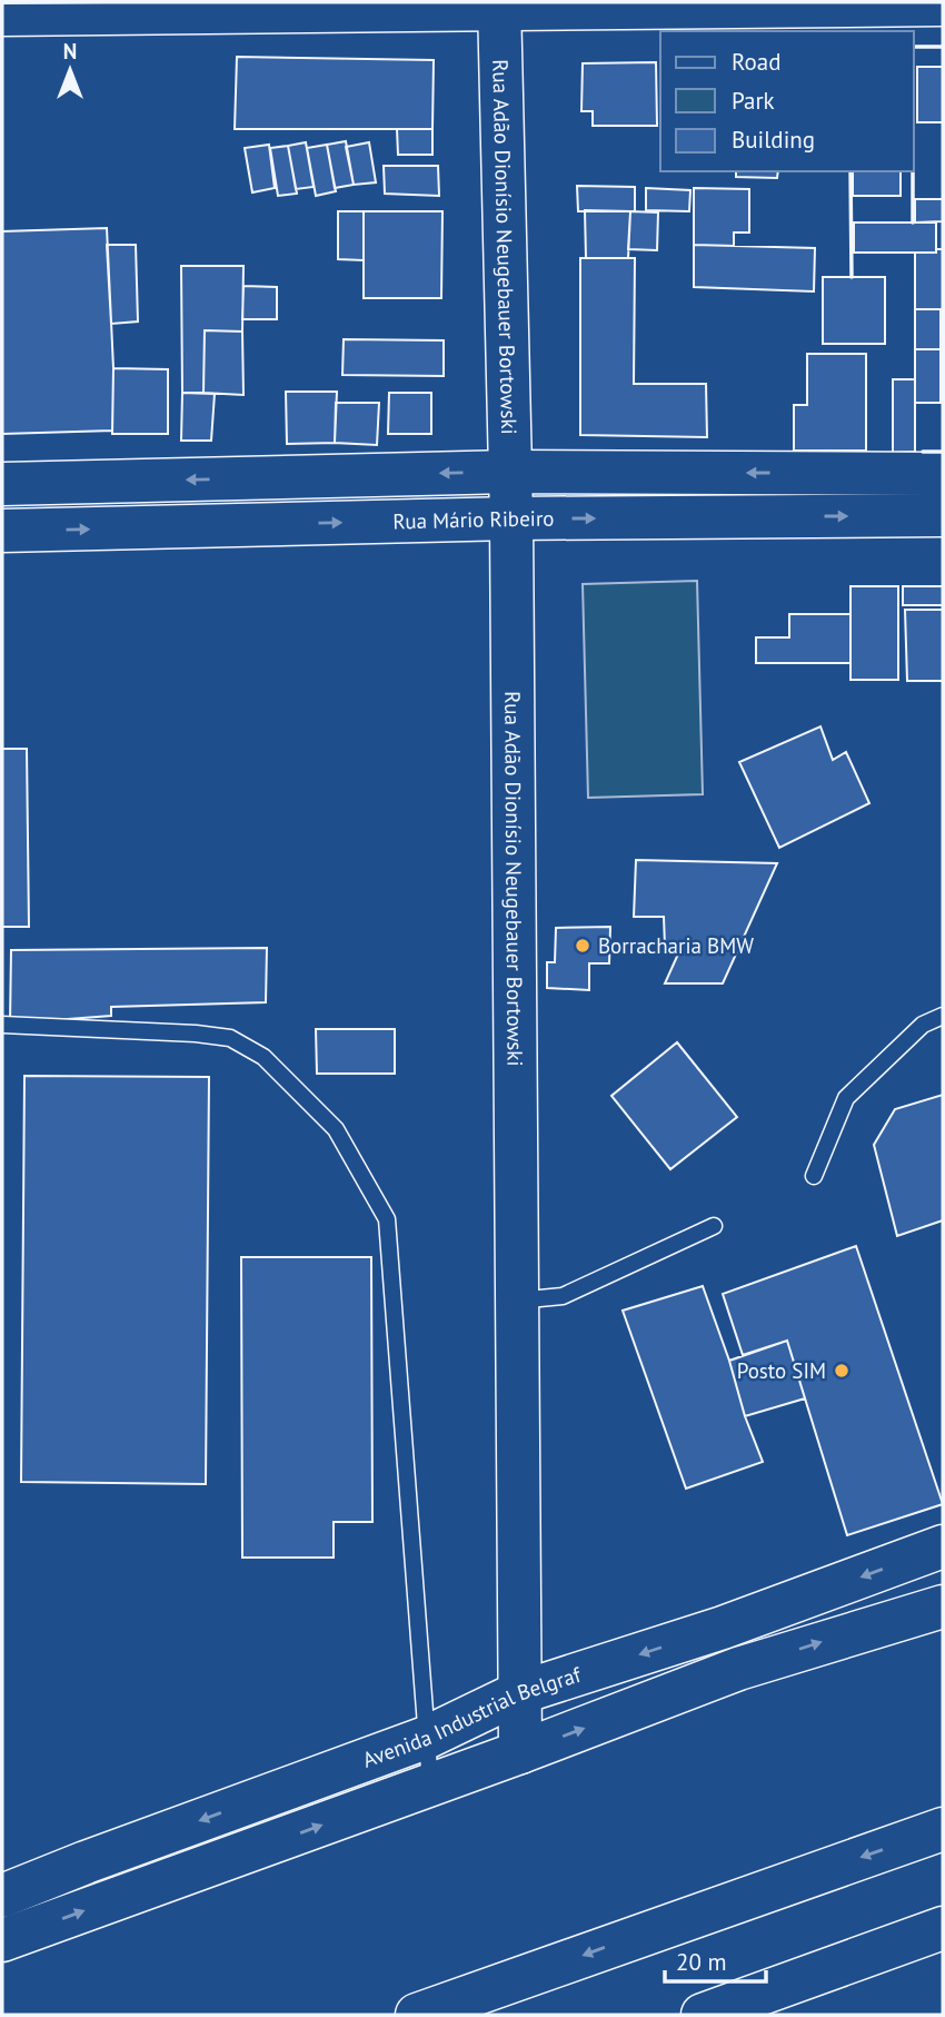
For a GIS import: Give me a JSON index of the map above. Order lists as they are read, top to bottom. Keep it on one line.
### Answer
{"streets":{"main road":["Rua Adão Dionísio Neugebauer Bortowski","Rua Mário Ribeiro","Avenida Industrial Belgraf"]},"crossings":[["Rua Adão Dionísio Neugebauer Bortowski","Rua Mário Ribeiro"],["Rua Adão Dionísio Neugebauer Bortowski","Avenida Industrial Belgraf"]],"places":["Borracharia BMW","Posto SIM"],"legend":["Road","Park","Building"],"scale_bar":"20 m","north":"top"}
